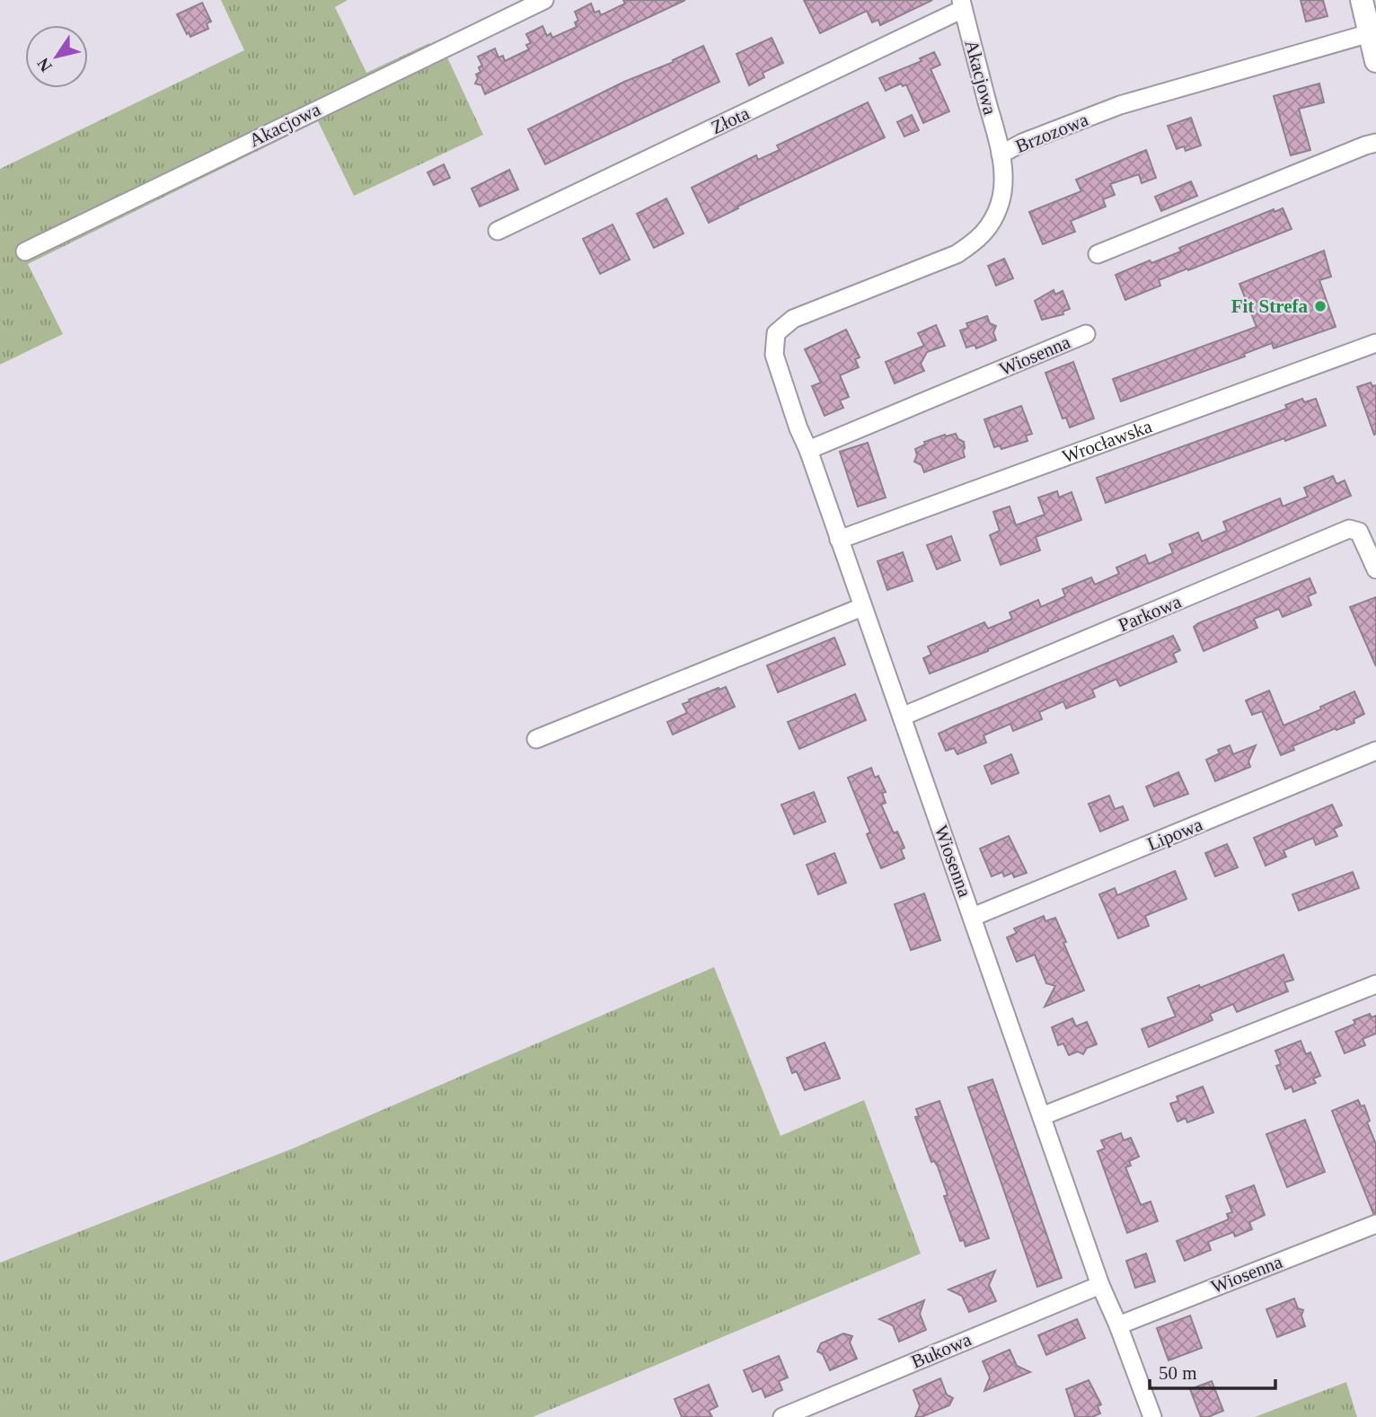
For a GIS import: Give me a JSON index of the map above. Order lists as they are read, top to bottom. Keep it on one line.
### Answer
{"streets":{"street":["Akacjowa","Złota","Brzozowa","Wiosenna","Wrocławska","Parkowa","Lipowa","Bukowa"]},"crossings":[["Akacjowa","Złota"],["Akacjowa","Brzozowa"],["Brzozowa","Wiosenna"],["Wiosenna","Wrocławska"],["Wiosenna","Parkowa"],["Wiosenna","Lipowa"],["Wiosenna","Bukowa"]],"places":["Fit Strefa"],"scale_bar":"50 m","north":"bottom left"}
